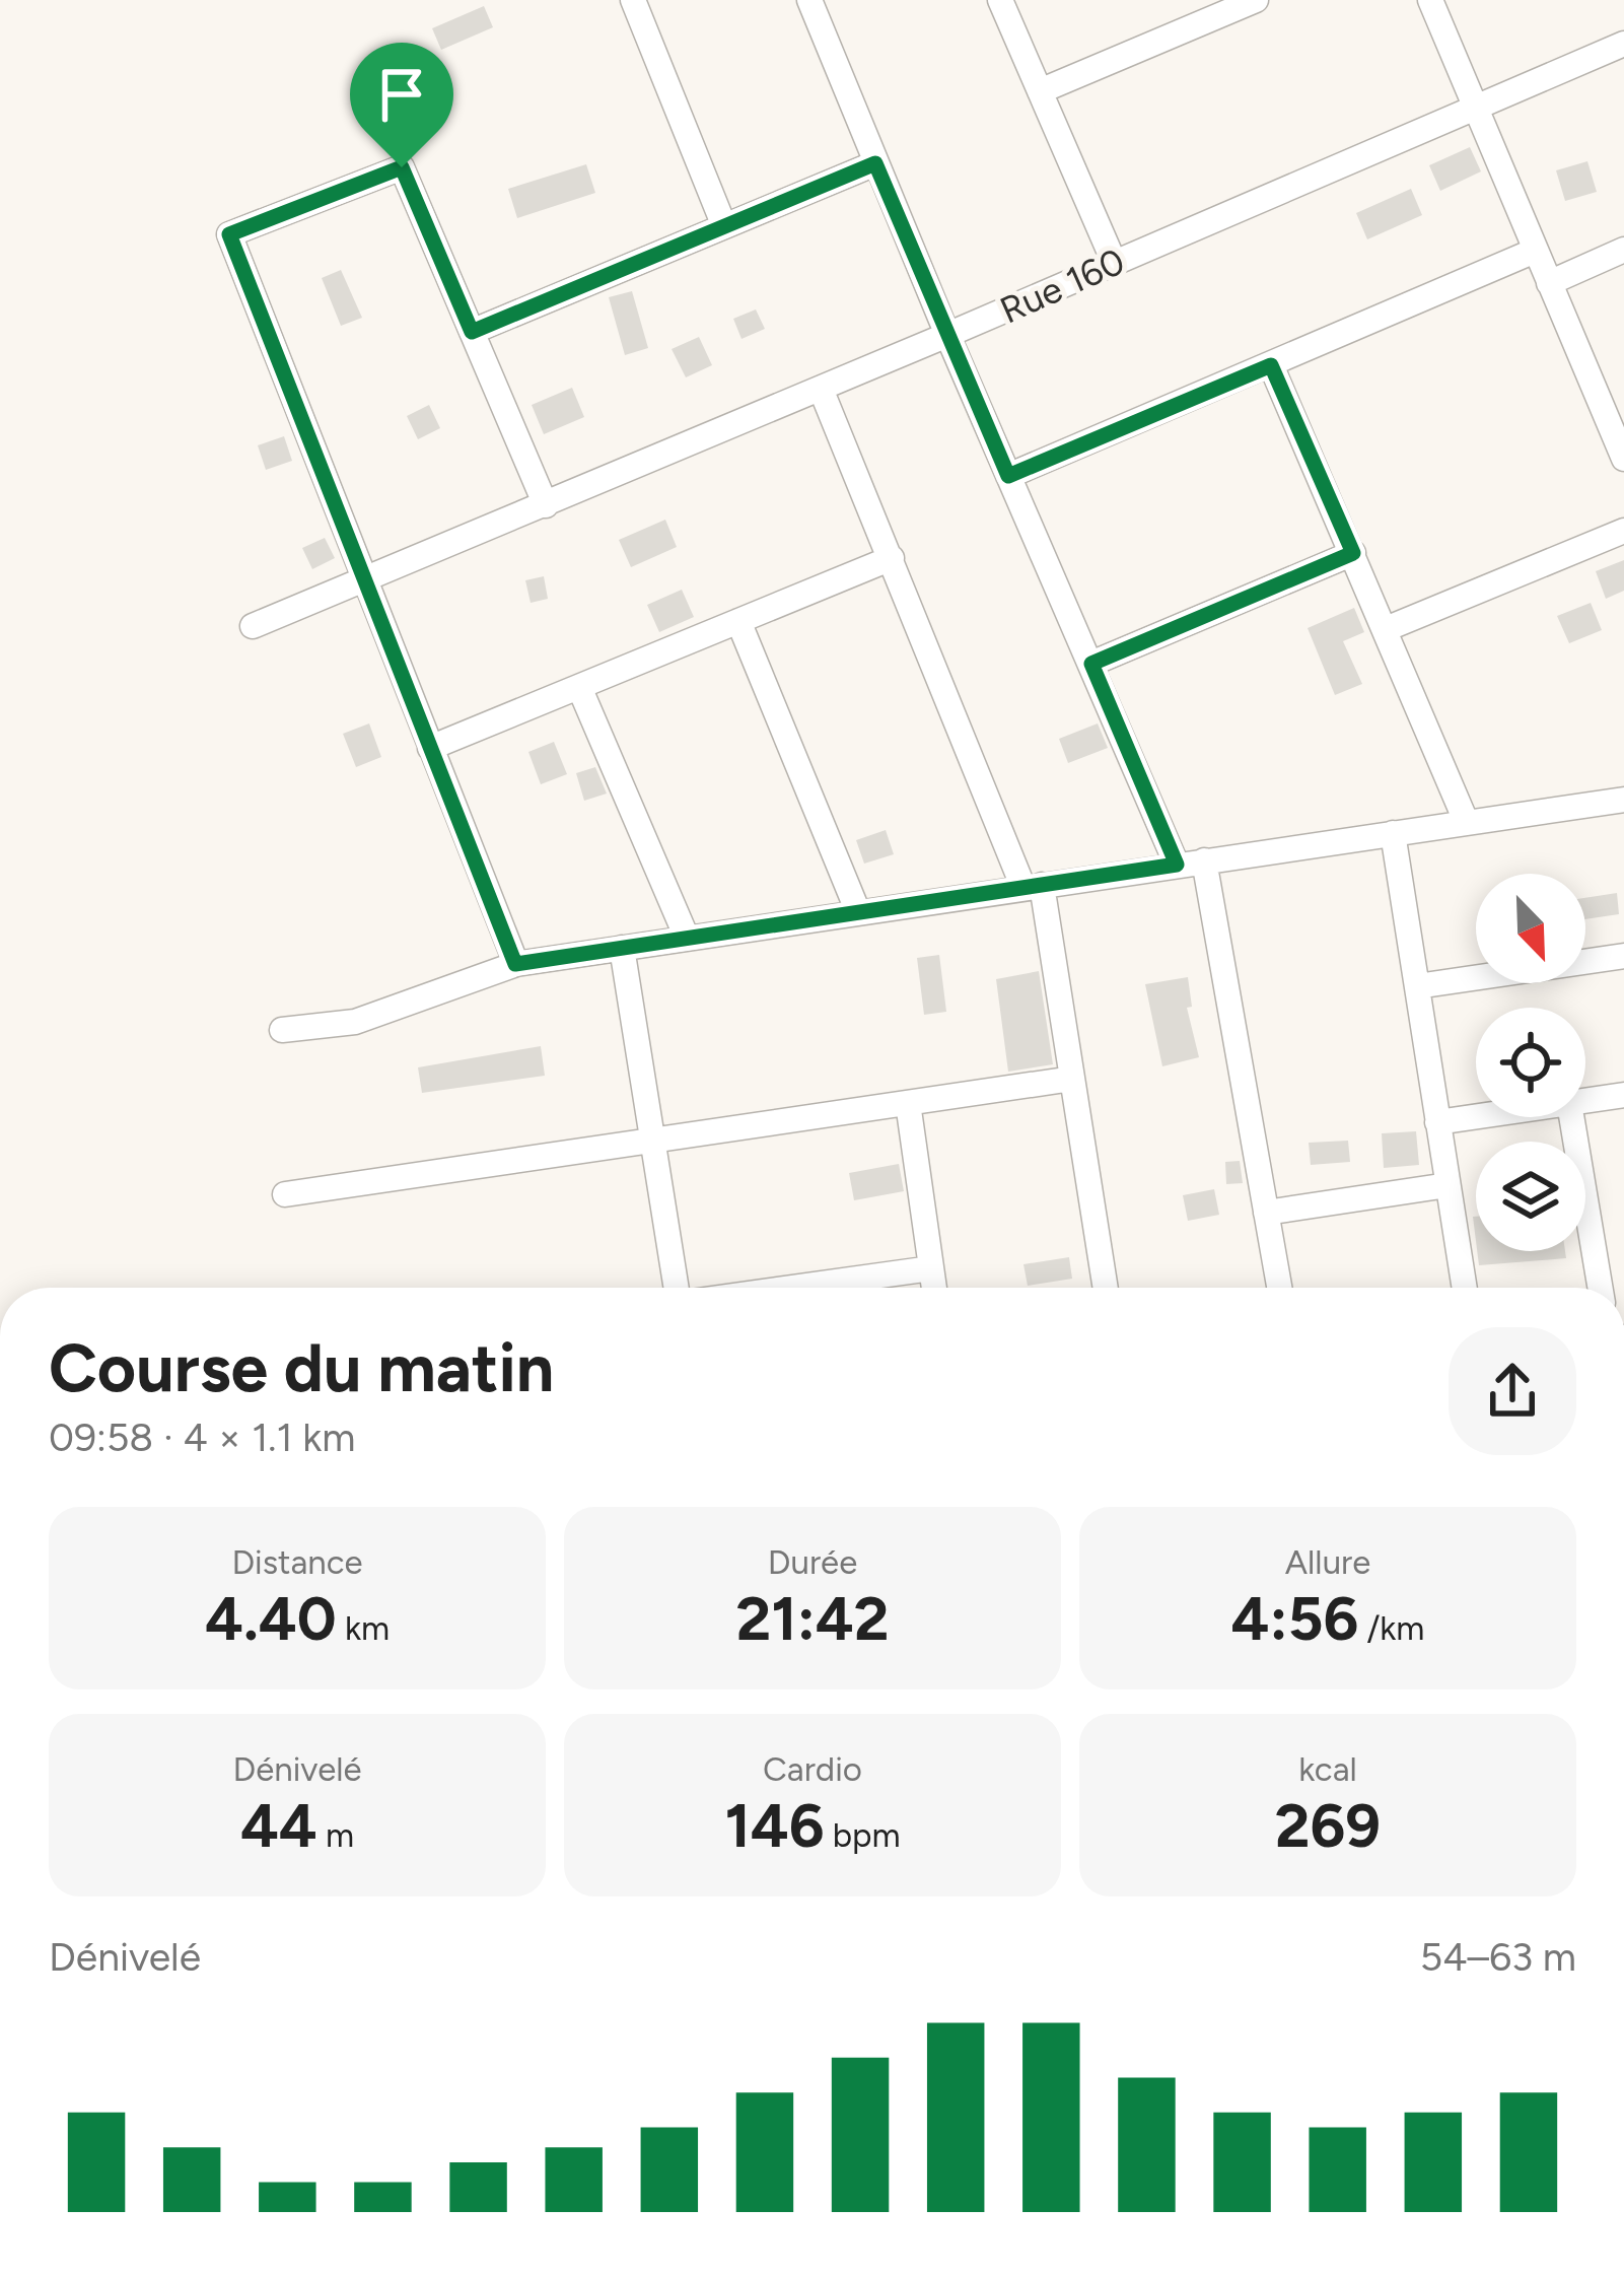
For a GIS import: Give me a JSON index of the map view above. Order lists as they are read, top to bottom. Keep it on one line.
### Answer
{"streets":{"street":["Rue 160"]},"north":"bottom right","page":{"heading":["Course du matin","09:58 · 4 × 1.1 km"],"stats":[["Distance","4.40 km"],["Durée","21:42"],["Allure","4:56 /km"],["Dénivelé","44 m"],["Cardio","146 bpm"],["kcal","269"]],"chart":["Dénivelé","54–63 m"]}}
